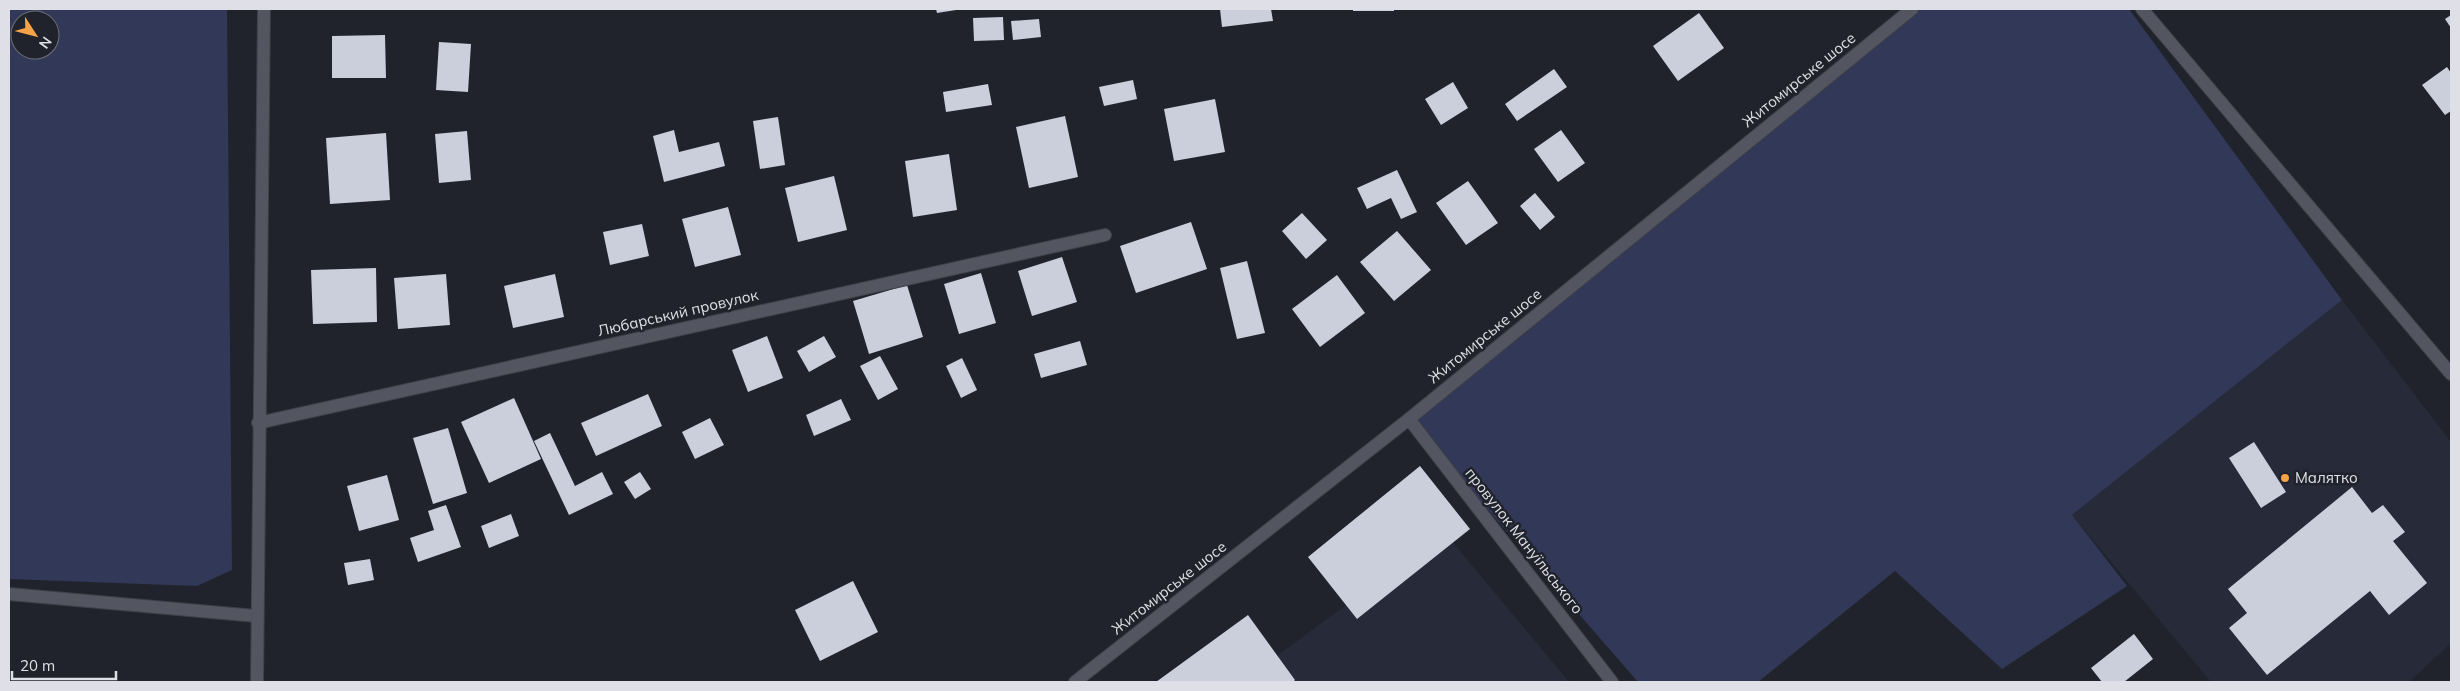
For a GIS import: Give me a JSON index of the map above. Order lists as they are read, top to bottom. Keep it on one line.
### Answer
{"streets":{"main road":["Житомирське шосе","Любарський провулок","провулок Мануїльського"]},"crossings":[["Житомирське шосе","провулок Мануїльського"]],"places":["Малятко"],"scale_bar":"20 m","north":"bottom right"}
